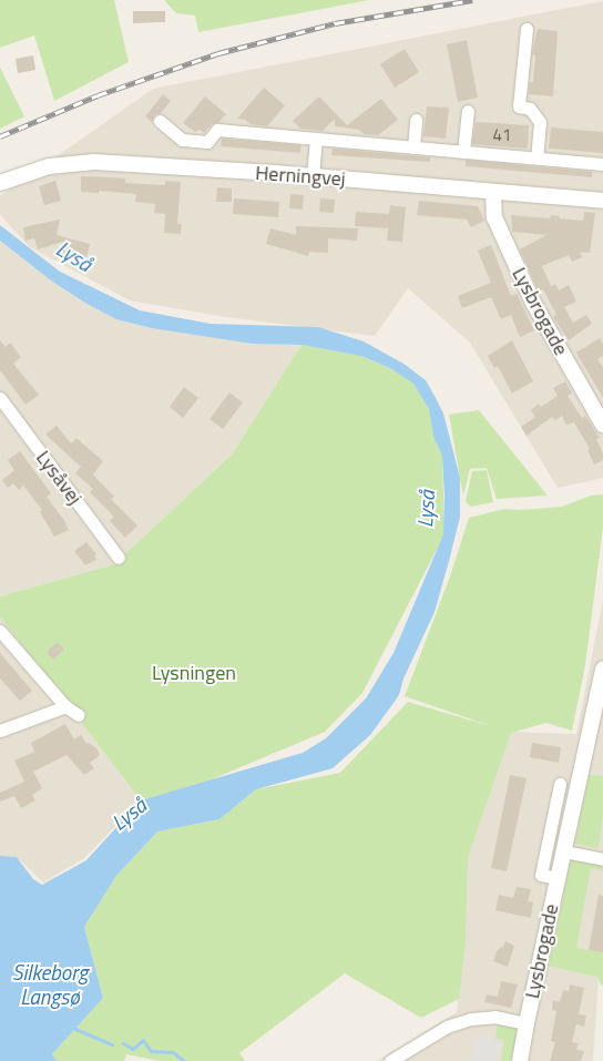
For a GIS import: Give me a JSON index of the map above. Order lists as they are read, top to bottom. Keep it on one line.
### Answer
{"streets":{"street":["Herningvej","Lysbrogade","Lysåvej"]},"crossings":[["Herningvej","Lysbrogade"]],"water":["Lyså","Silkeborg Langsø"],"parks":["Lysningen"],"house_numbers":["41"]}
